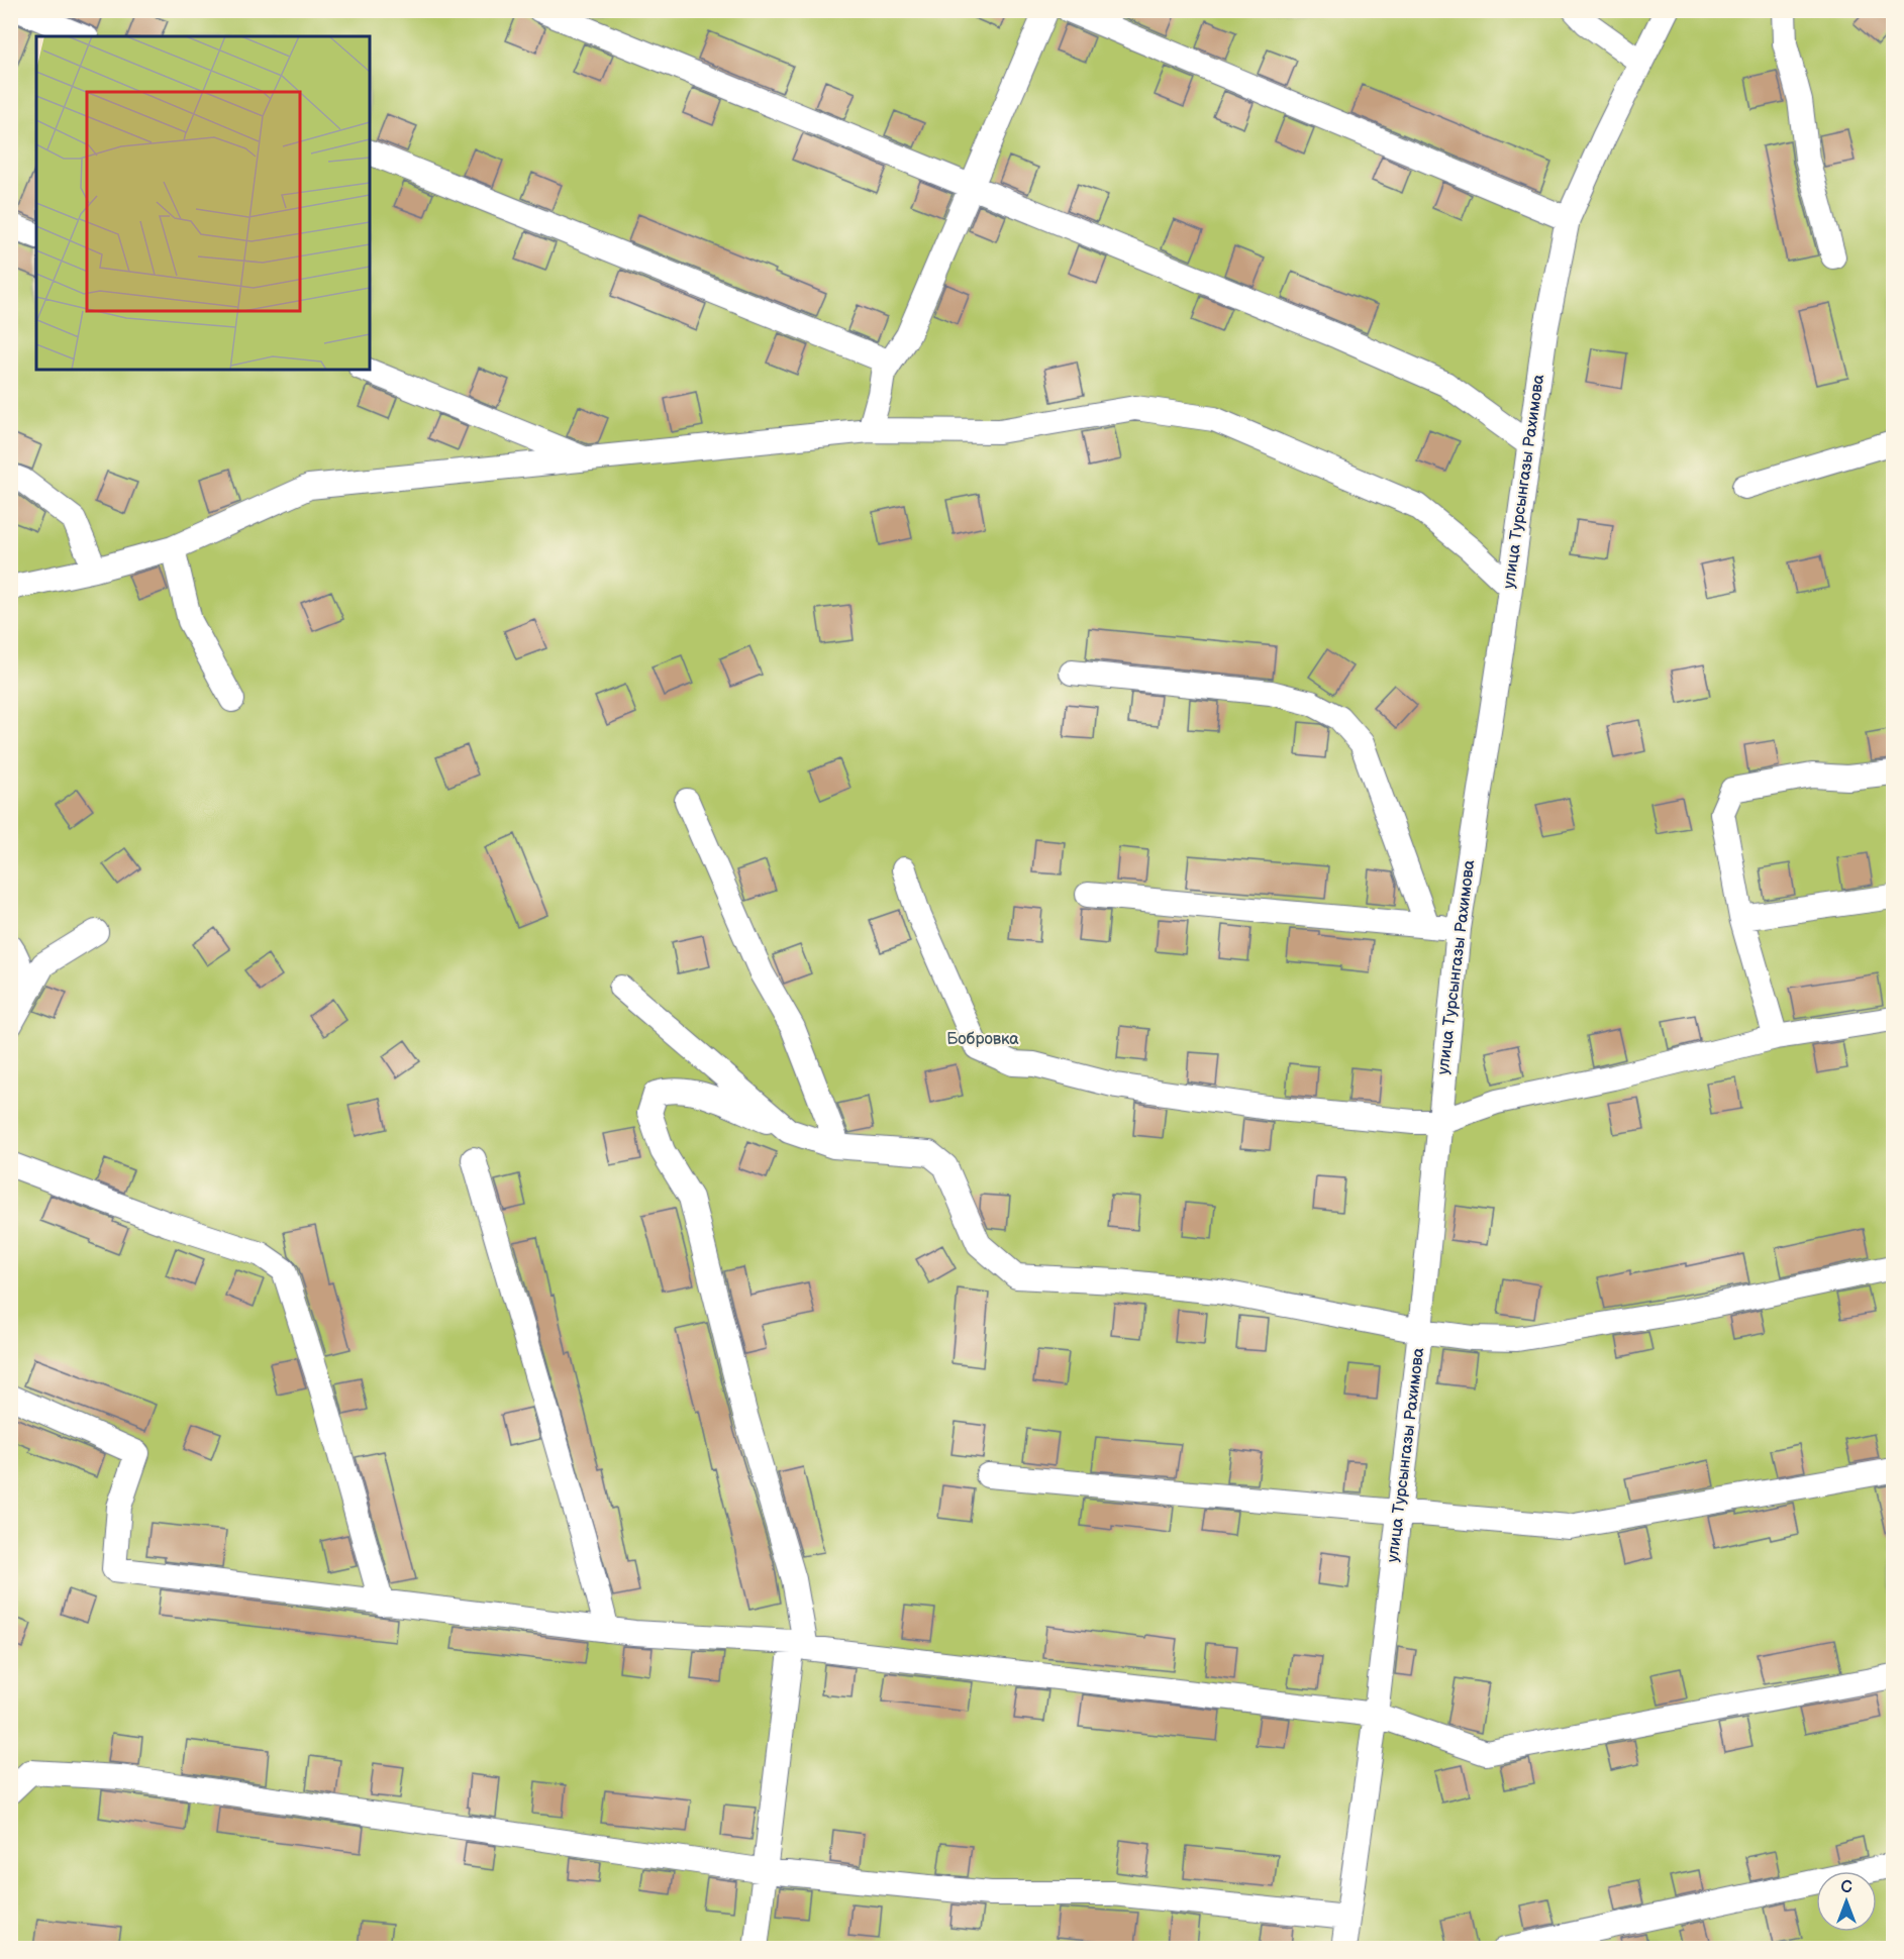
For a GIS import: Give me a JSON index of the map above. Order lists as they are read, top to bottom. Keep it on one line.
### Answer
{"streets":{"street":["улица Турсынгазы Рахимова"]},"parks":["Бобровка"],"north":"top"}
